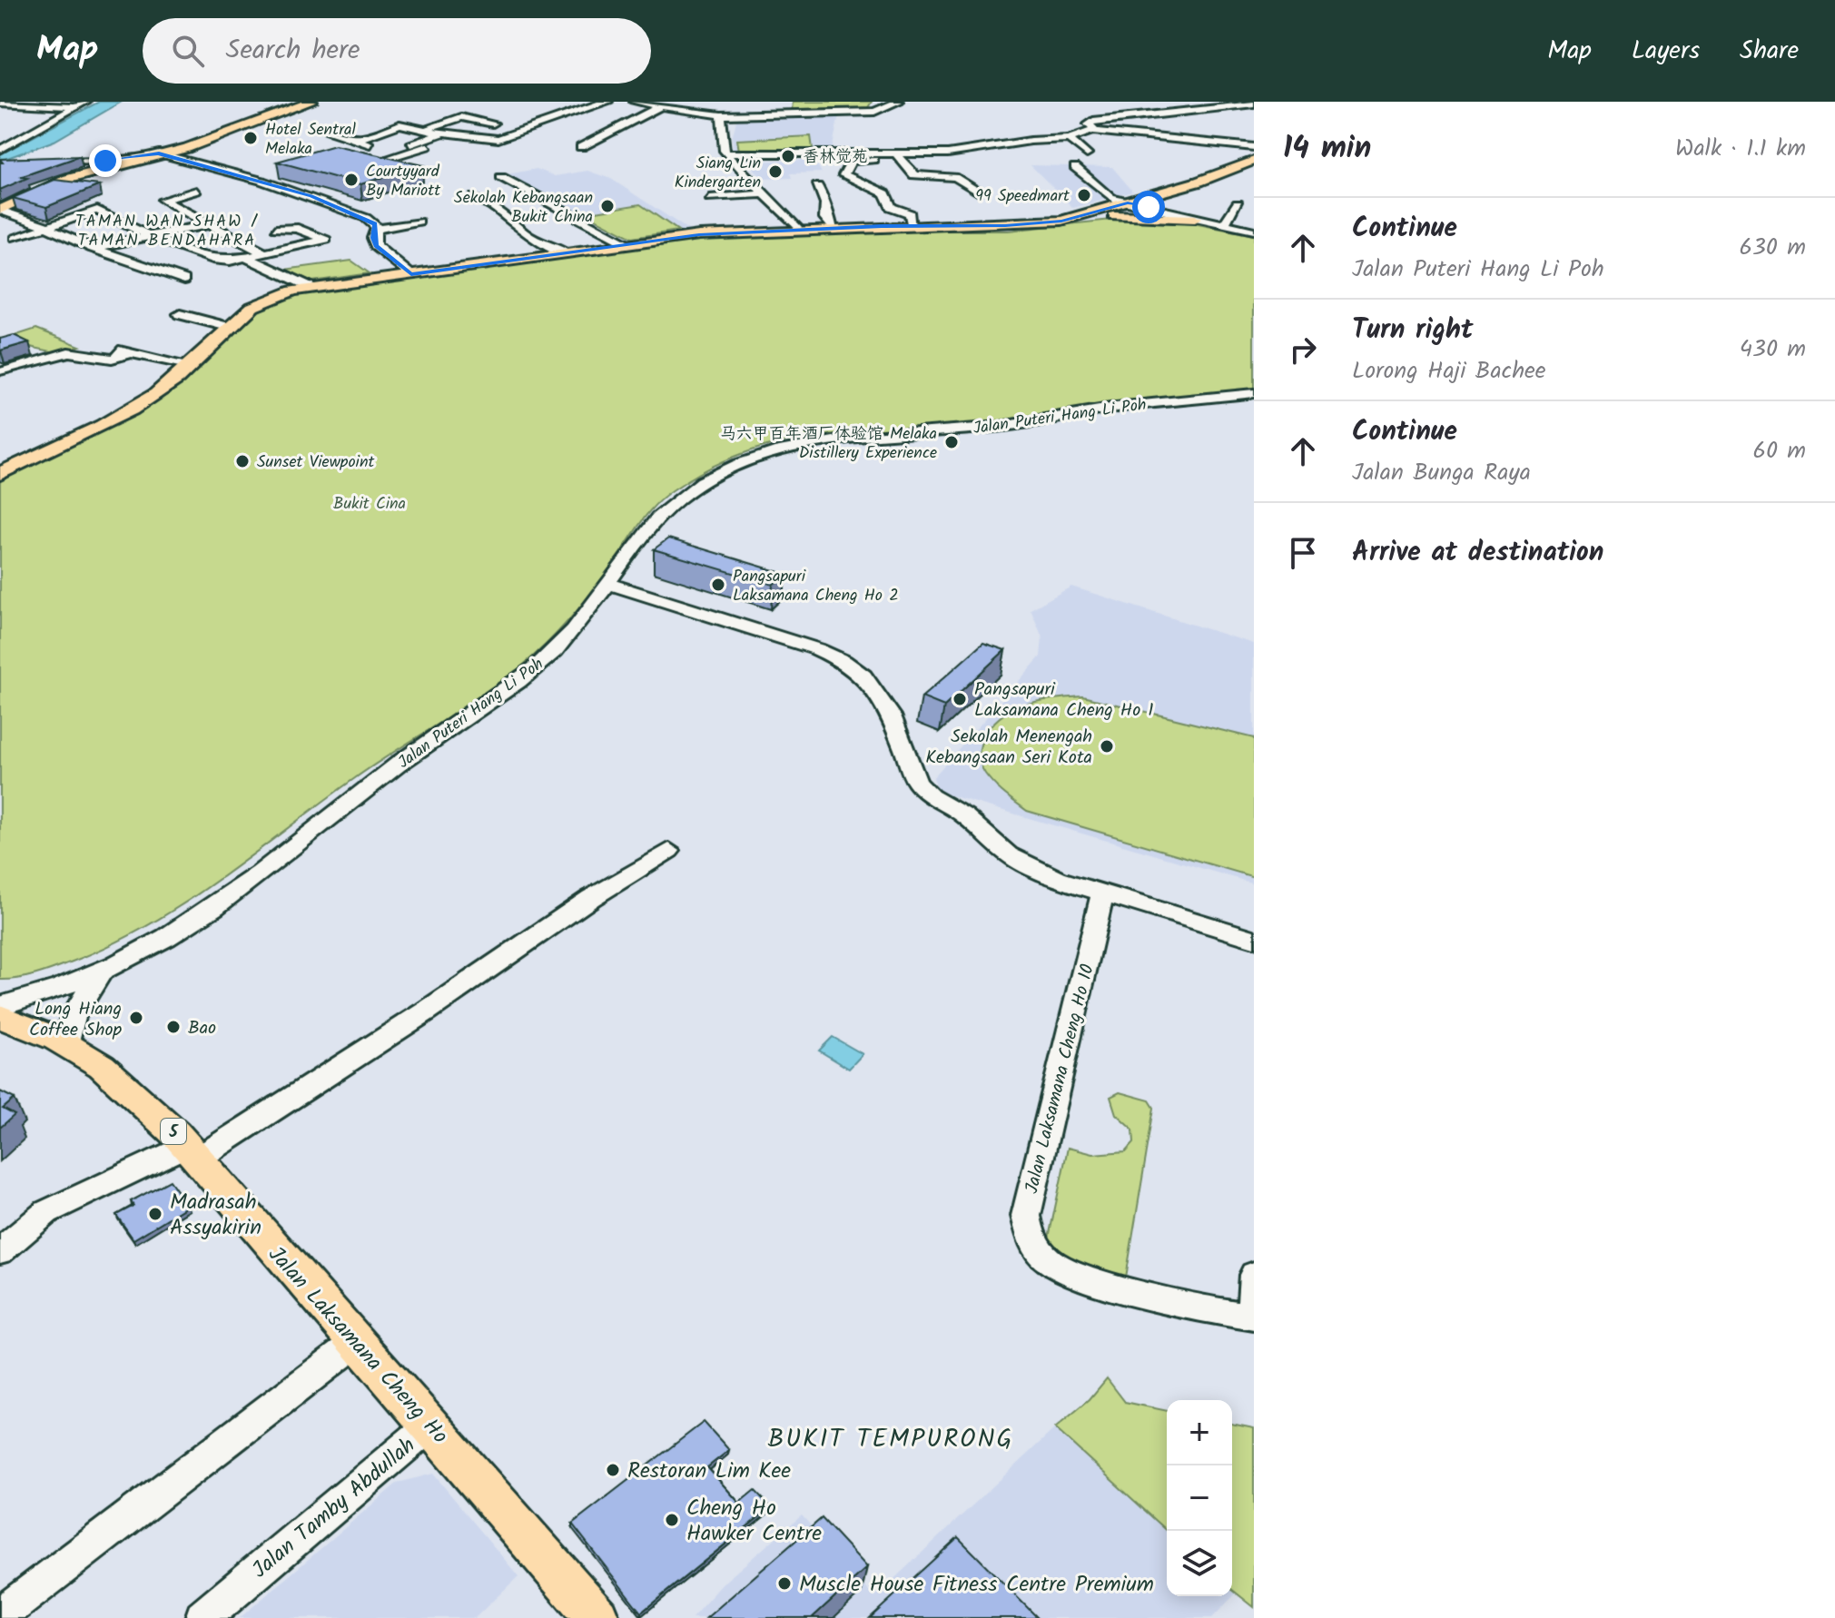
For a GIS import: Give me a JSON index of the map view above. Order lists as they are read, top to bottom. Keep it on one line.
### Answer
{"streets":{"main road":["5","Jalan Laksamana Cheng Ho"],"street":["Jalan Puteri Hang Li Poh","Jalan Laksamana Cheng Ho 10","Jalan Tamby Abdullah"]},"crossings":[["Jalan Puteri Hang Li Poh","Jalan Laksamana Cheng Ho"],["Jalan Laksamana Cheng Ho","Jalan Tamby Abdullah"]],"districts":["TAMAN WAN SHAW / TAMAN BENDAHARA","BUKIT TEMPURONG"],"parks":["Bukit Cina"],"places":["Hotel Sentral Melaka","香林觉苑","Siang Lin Kindergarten","Courtyyard By Mariott","99 Speedmart","Sekolah Kebangsaan Bukit China","马六甲百年酒厂体验馆 Melaka Distillery Experience","Sunset Viewpoint","Pangsapuri Laksamana Cheng Ho 2","Pangsapuri Laksamana Cheng Ho 1","Sekolah Menengah Kebangsaan Seri Kota","Long Hiang Coffee Shop","Bao","Madrasah Assyakirin","Restoran Lim Kee","Cheng Ho Hawker Centre","Muscle House Fitness Centre Premium"],"page":{"header":"Map","search":"Search here","nav":["Map","Layers","Share"],"heading":["14 min","Walk · 1.1 km"],"list":[["Continue","Jalan Puteri Hang Li Poh","630 m"],["Turn right","Lorong Haji Bachee","430 m"],["Continue","Jalan Bunga Raya","60 m"],"Arrive at destination"],"map_buttons":["+","−"]}}
